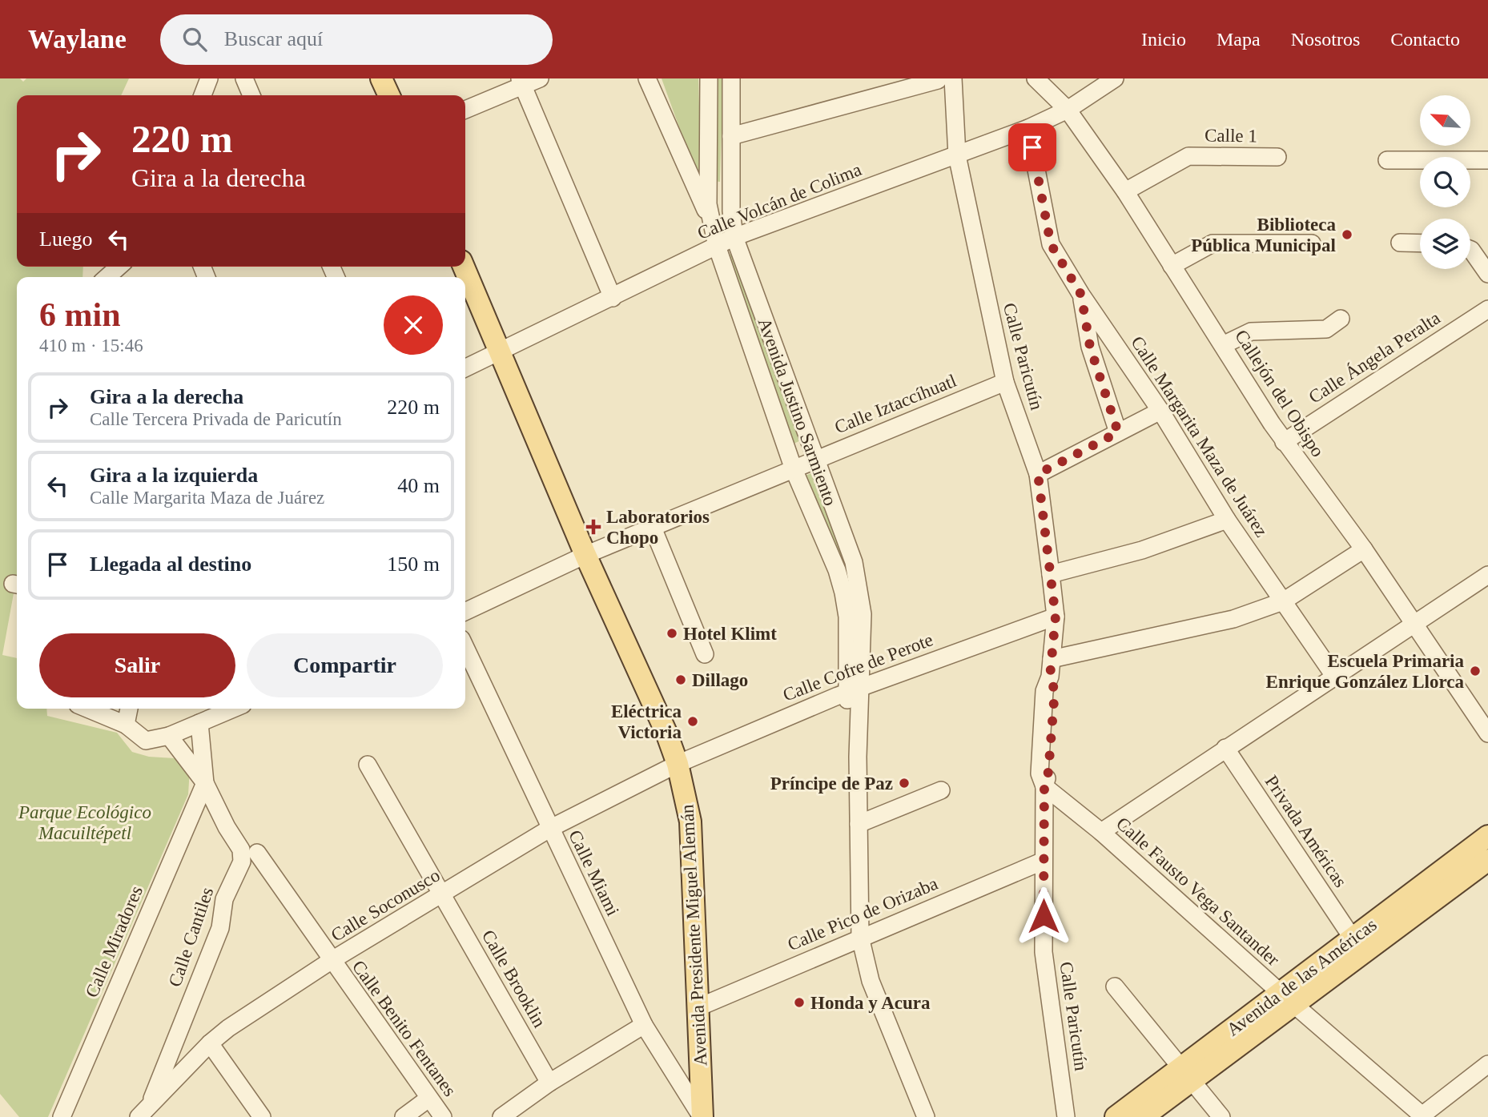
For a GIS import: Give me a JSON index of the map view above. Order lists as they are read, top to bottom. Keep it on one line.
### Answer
{"streets":{"main road":["Avenida Presidente Miguel Alemán","Avenida de las Américas"],"street":["Calle 1","Calle Volcán de Colima","Calle Paricutín","Calle Ángela Peralta","Callejón del Obispo","Calle Iztaccíhuatl","Avenida Justino Sarmiento","Calle Margarita Maza de Juárez","Calle Cofre de Perote","Privada Américas","Calle Miami","Calle Fausto Vega Santander","Calle Soconusco","Calle Pico de Orizaba","Calle Cantiles","Calle Miradores","Calle Brooklin","Calle Benito Fentanes"]},"crossings":[["Calle 1","Callejón del Obispo"],["Calle Volcán de Colima","Calle Paricutín"],["Calle Volcán de Colima","Callejón del Obispo"],["Calle Volcán de Colima","Avenida Justino Sarmiento"],["Calle Volcán de Colima","Calle Margarita Maza de Juárez"],["Calle Volcán de Colima","Avenida Presidente Miguel Alemán"],["Calle Paricutín","Calle Iztaccíhuatl"],["Calle Paricutín","Calle Cofre de Perote"],["Calle Paricutín","Calle Fausto Vega Santander"],["Calle Paricutín","Calle Pico de Orizaba"],["Calle Ángela Peralta","Callejón del Obispo"],["Calle Iztaccíhuatl","Avenida Justino Sarmiento"],["Calle Iztaccíhuatl","Avenida Presidente Miguel Alemán"],["Avenida Justino Sarmiento","Calle Cofre de Perote"],["Avenida Justino Sarmiento","Calle Pico de Orizaba"],["Calle Cofre de Perote","Calle Soconusco"],["Calle Cofre de Perote","Avenida Presidente Miguel Alemán"],["Privada Américas","Avenida de las Américas"],["Calle Miami","Calle Soconusco"],["Calle Miami","Avenida Presidente Miguel Alemán"],["Calle Fausto Vega Santander","Avenida de las Américas"],["Calle Soconusco","Avenida Presidente Miguel Alemán"],["Calle Soconusco","Calle Cantiles"],["Calle Soconusco","Calle Brooklin"],["Calle Soconusco","Calle Benito Fentanes"],["Calle Pico de Orizaba","Avenida Presidente Miguel Alemán"],["Calle Cantiles","Calle Miradores"]],"parks":["Parque Ecológico Macuiltépetl"],"places":{"other":["Biblioteca Pública Municipal","Hotel Klimt","Escuela Primaria Enrique González Llorca","Dillago","Eléctrica Victoria","Príncipe de Paz","Honda y Acura"],"health":["Laboratorios Chopo"]},"north":"top left","page":{"header":"Waylane","search":"Buscar aquí","nav":["Inicio","Mapa","Nosotros","Contacto"],"turn":["220 m","Gira a la derecha"],"then":"Luego","heading":["6 min","410 m · 15:46"],"list":[{"name":"Gira a la derecha","note":"Calle Tercera Privada de Paricutín","value":"220 m"},{"name":"Gira a la izquierda","note":"Calle Margarita Maza de Juárez","value":"40 m"},{"name":"Llegada al destino","value":"150 m"}],"buttons":["Salir","Compartir"]}}
